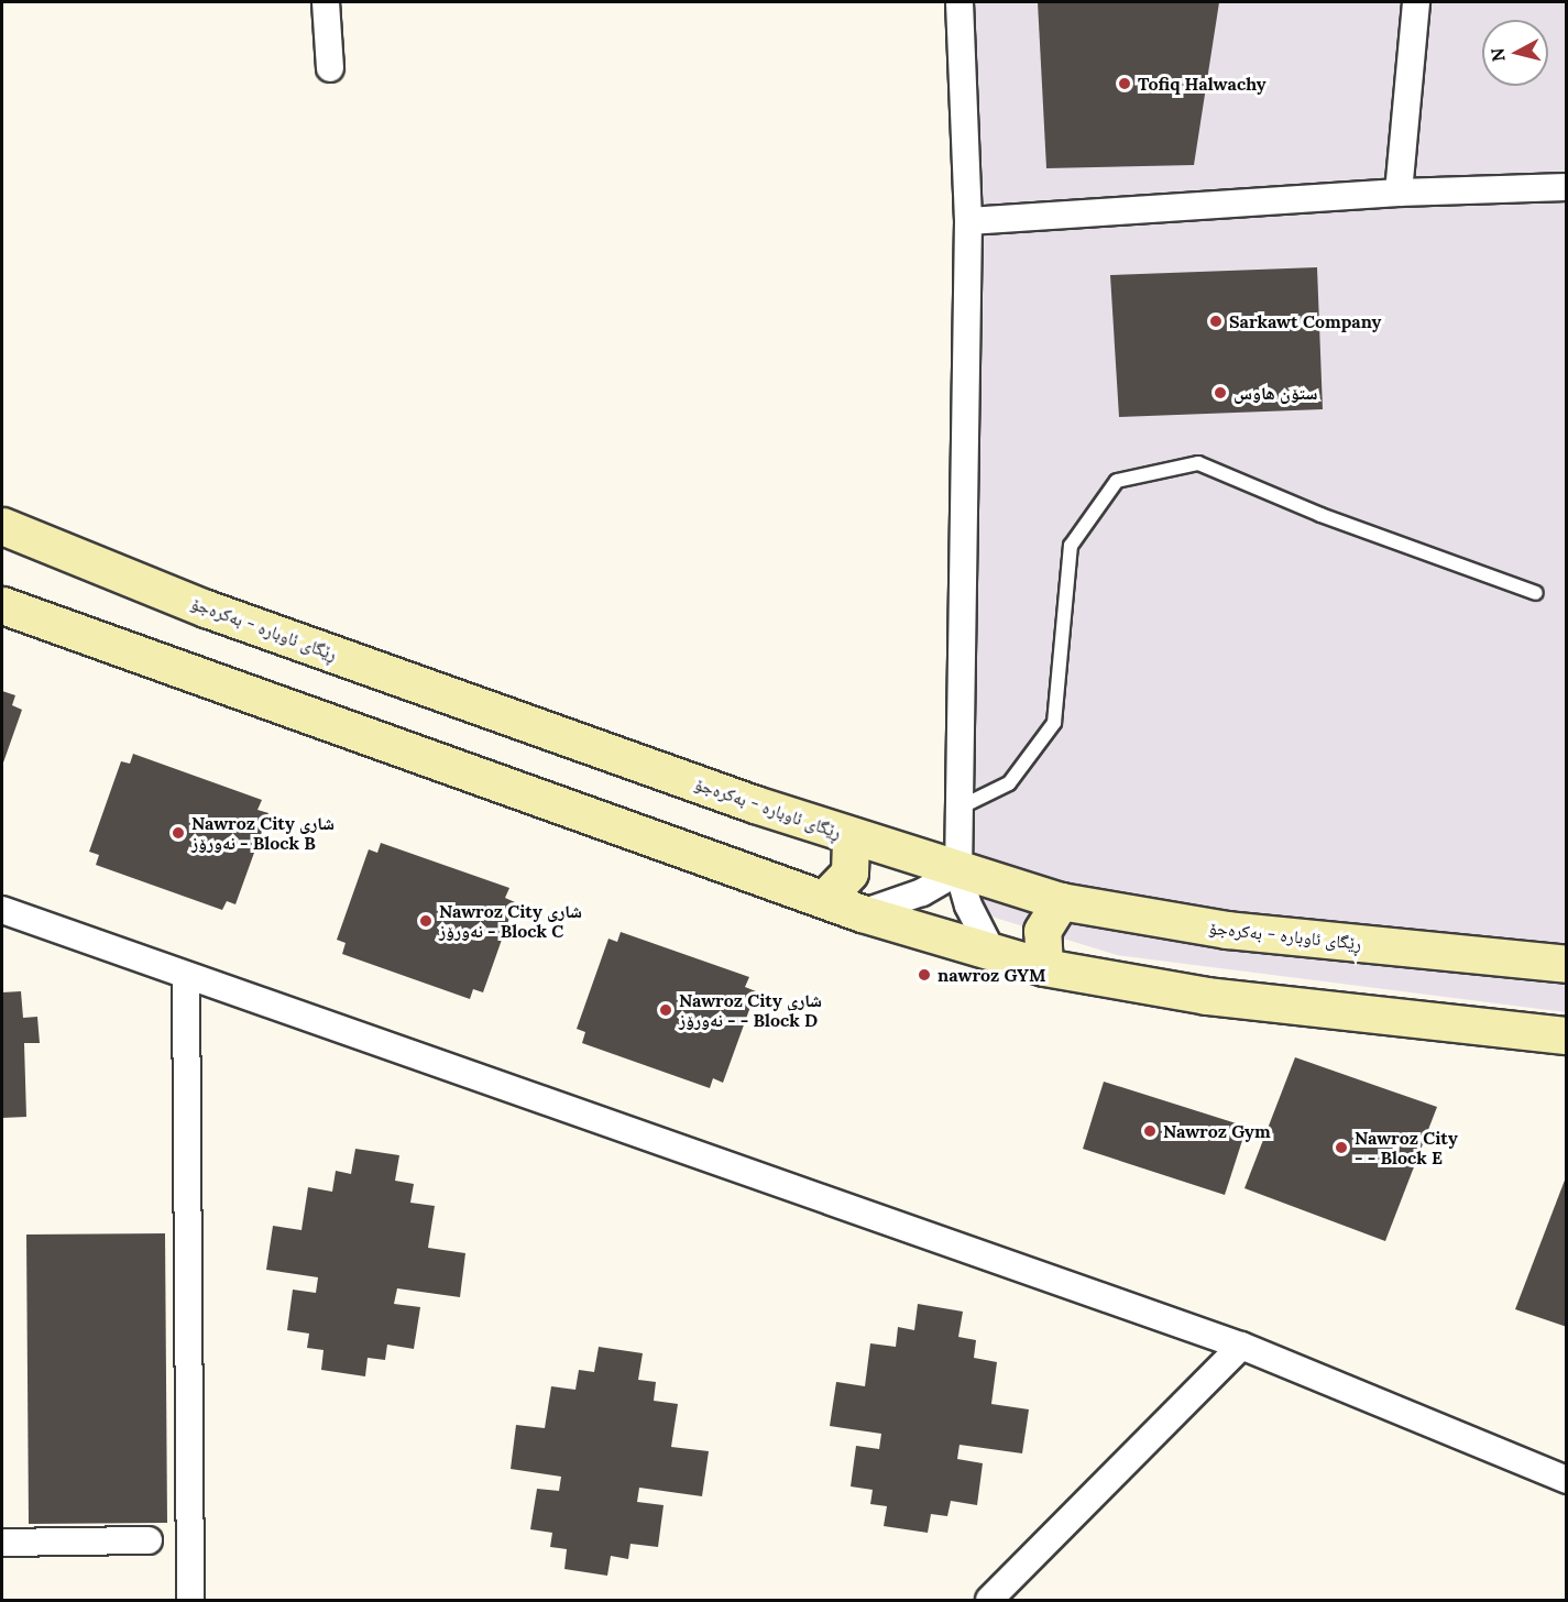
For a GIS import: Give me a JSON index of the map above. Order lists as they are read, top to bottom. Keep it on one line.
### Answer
{"streets":{"main road":["ڕێگای ئاوبارە - بەکرەجۆ"]},"places":["Tofiq Halwachy","Sarkawt Company","ستۆن هاوس","Nawroz City شاری نەورۆز - Block B","Nawroz City شاری نەورۆز - Block C","nawroz GYM","Nawroz City شاری نەورۆز - - Block D","Nawroz Gym","Nawroz City - - Block E"],"north":"left"}
